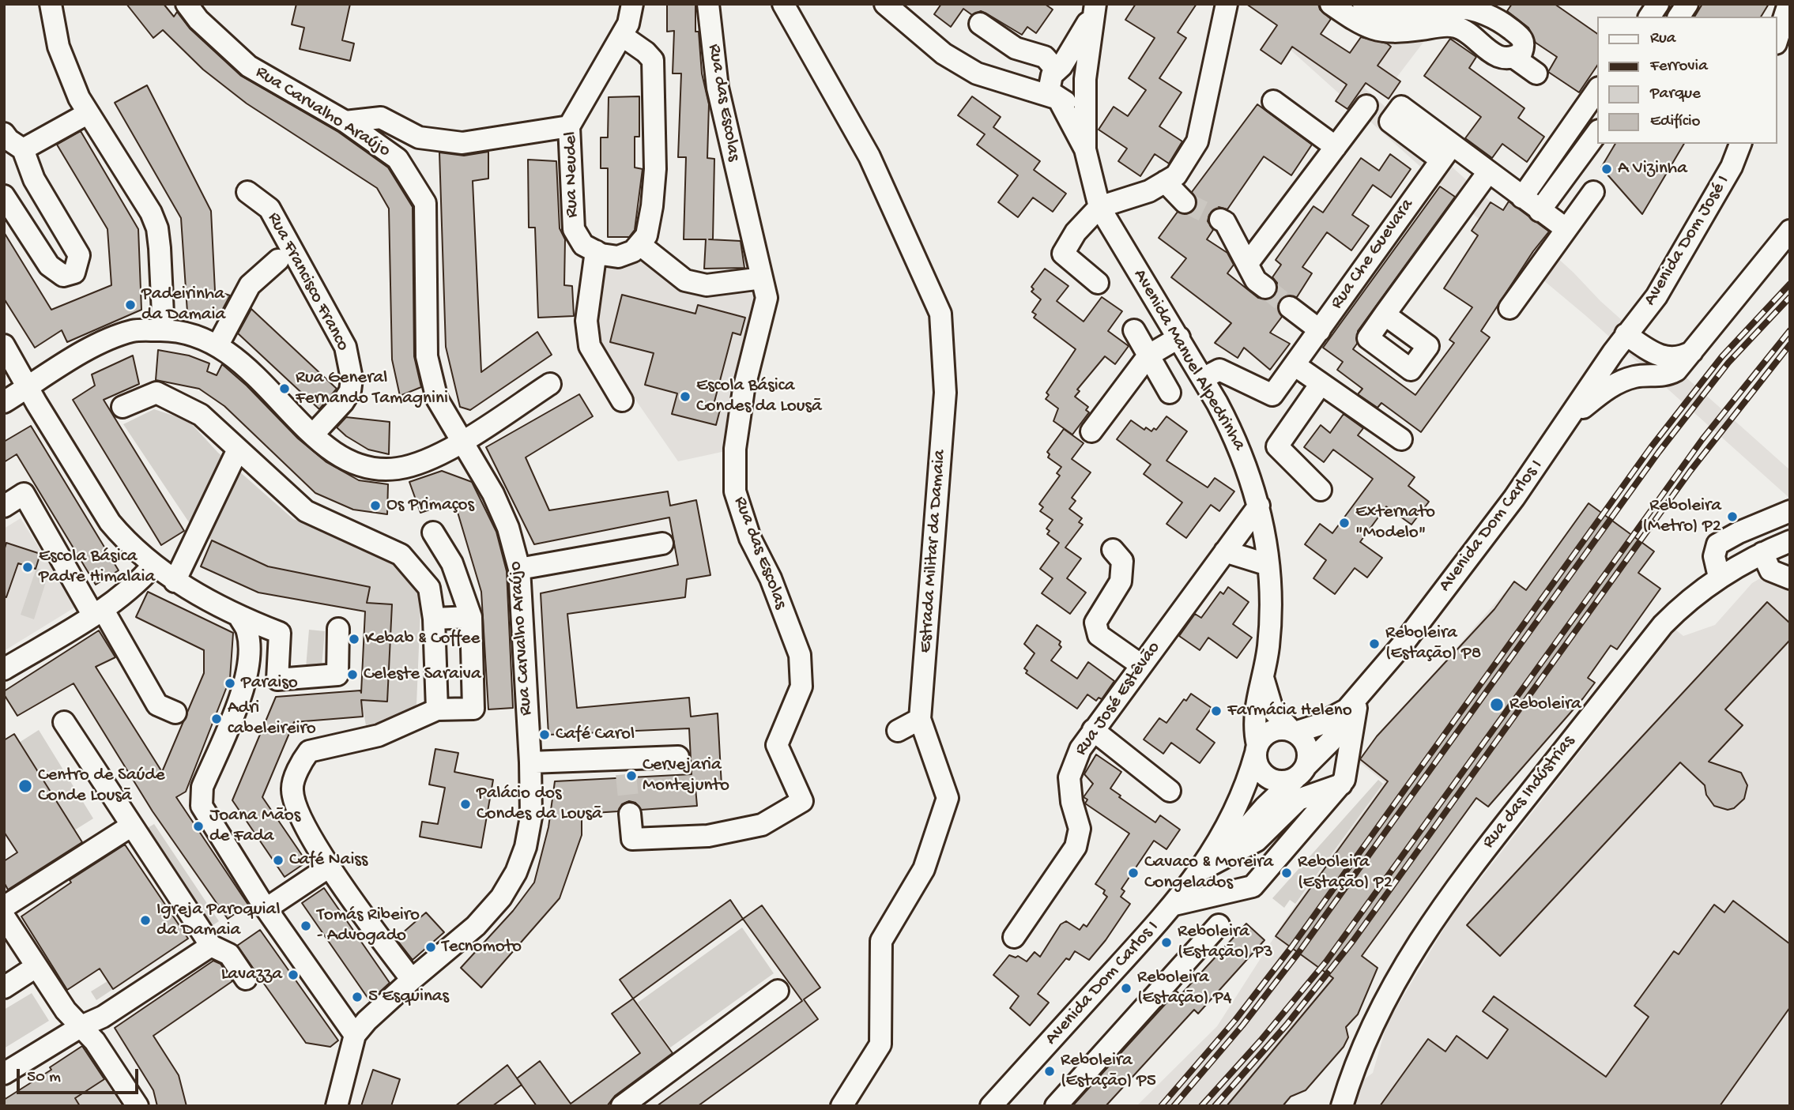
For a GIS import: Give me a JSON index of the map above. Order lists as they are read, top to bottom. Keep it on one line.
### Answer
{"streets":{"street":["Rua das Escolas","Rua Carvalho Araújo","Rua Neudel","Avenida Dom José I","Rua Che Guevara","Rua Francisco Franco","Avenida Manuel Alpedrinha","Avenida Dom Carlos I","Estrada Militar da Damaia","Rua José Estêvão","Rua das Indústrias"]},"crossings":[["Avenida Dom José I","Avenida Dom Carlos I"],["Rua Che Guevara","Avenida Manuel Alpedrinha"],["Avenida Manuel Alpedrinha","Avenida Dom Carlos I"],["Avenida Manuel Alpedrinha","Rua José Estêvão"]],"places":["A Vizinha","Padeirinha da Damaia","Rua General Fernando Tamagnini","Escola Básica Condes da Lousã","Os Primaços","Reboleira (Metro) P2","Externato \"Modelo\"","Escola Básica Padre Himalaia","Kebab & Coffee","Reboleira (Estação) P8","Celeste Saraiva","Paraiso","Reboleira","Farmácia Heleno","Adri cabeleireiro","Café Carol","Cervejaria Montejunto","Centro de Saúde Conde Lousã","Palácio dos Condes da Lousã","Joana Mãos de Fada","Café Naiss","Cavaco & Moreira Congelados","Reboleira (Estação) P2","Igreja Paroquial da Damaia","Tomás Ribeiro - Advogado","Reboleira (Estação) P3","Tecnomoto","Lavazza","Reboleira (Estação) P4","5 Esquinas","Reboleira (Estação) P5"],"legend":["Rua","Ferrovia","Parque","Edifício"],"scale_bar":"50 m"}
